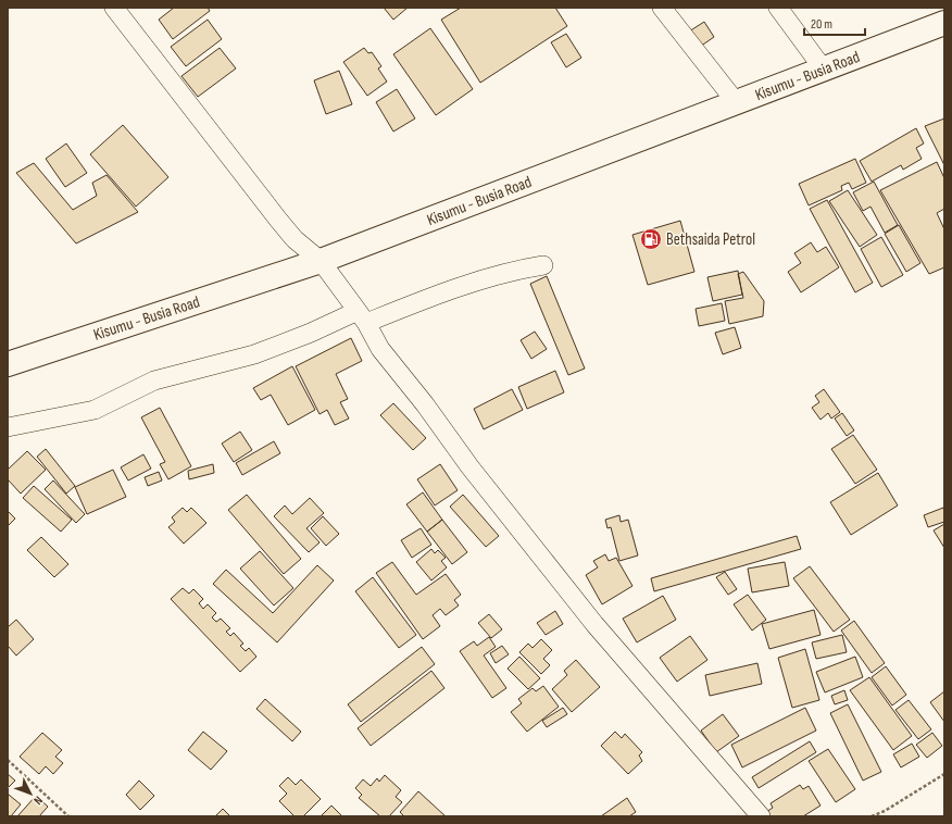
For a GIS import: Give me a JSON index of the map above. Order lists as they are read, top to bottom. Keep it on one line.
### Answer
{"streets":{"highway":["Kisumu - Busia Road"]},"places":{"fuel station":["Bethsaida Petrol"]},"scale_bar":"20 m","north":"bottom right"}
